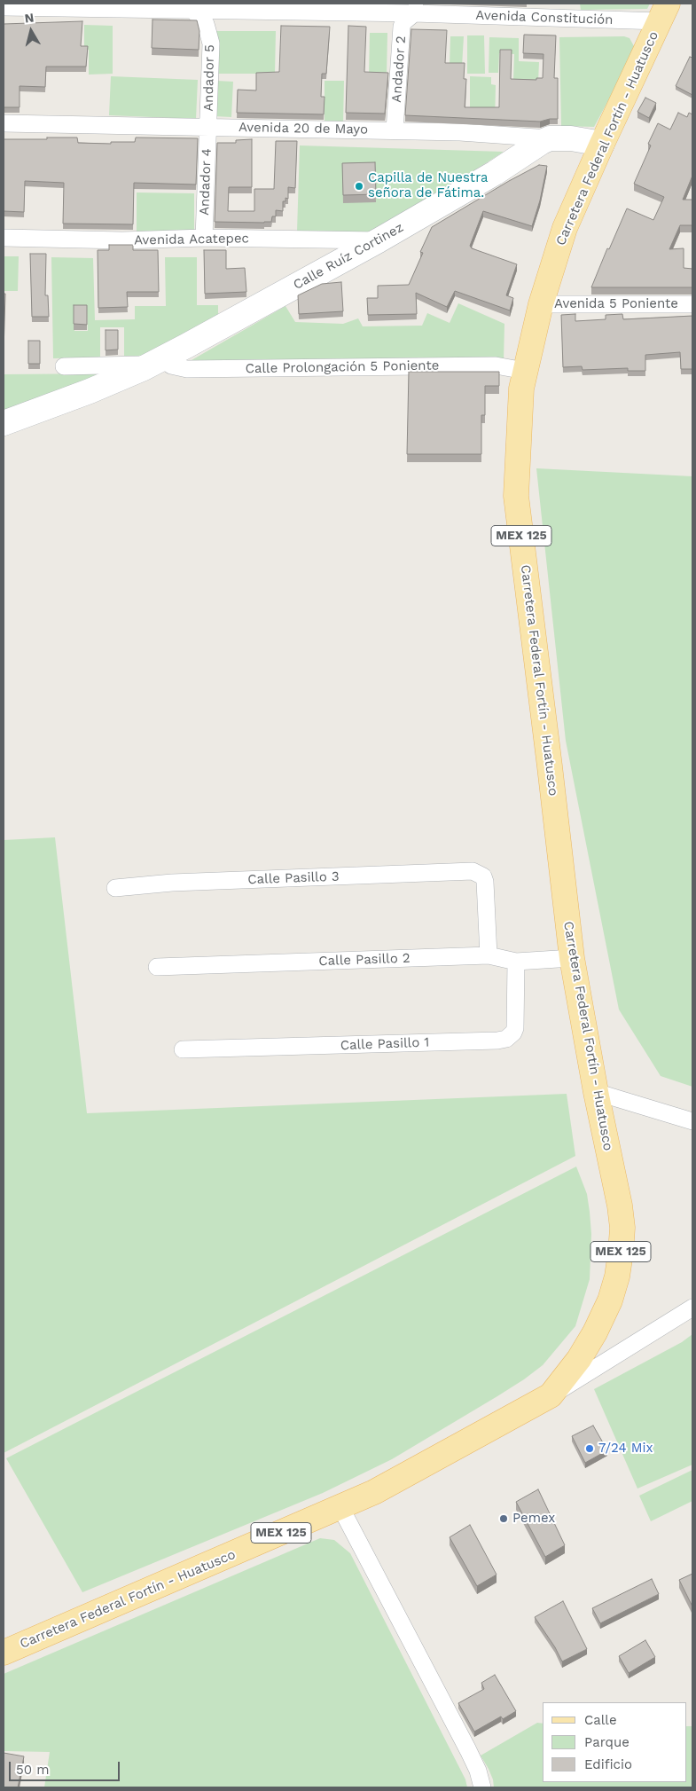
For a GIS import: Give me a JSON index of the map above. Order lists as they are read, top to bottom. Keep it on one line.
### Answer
{"streets":{"main road":["Carretera Federal Fortín - Huatusco","MEX 125"],"street":["Avenida Constitución","Andador 2","Andador 5","Avenida 20 de Mayo","Andador 4","Avenida Acatepec","Calle Ruíz Cortinez","Avenida 5 Poniente","Calle Prolongación 5 Poniente","Calle Pasillo 3","Calle Pasillo 2","Calle Pasillo 1"]},"crossings":[["Avenida Constitución","Andador 2"],["Avenida Constitución","Andador 5"],["Avenida Constitución","Carretera Federal Fortín - Huatusco"],["Andador 2","Avenida 20 de Mayo"],["Andador 5","Avenida 20 de Mayo"],["Andador 5","Andador 4"],["Avenida 20 de Mayo","Carretera Federal Fortín - Huatusco"],["Avenida 20 de Mayo","Andador 4"],["Avenida 20 de Mayo","Calle Ruíz Cortinez"],["Carretera Federal Fortín - Huatusco","Avenida 5 Poniente"],["Carretera Federal Fortín - Huatusco","Calle Prolongación 5 Poniente"],["Carretera Federal Fortín - Huatusco","Calle Pasillo 2"],["Andador 4","Avenida Acatepec"],["Avenida Acatepec","Calle Ruíz Cortinez"],["Calle Ruíz Cortinez","Calle Prolongación 5 Poniente"],["Calle Pasillo 3","Calle Pasillo 2"],["Calle Pasillo 2","Calle Pasillo 1"]],"places":["Capilla de Nuestra señora de Fátima.","7/24 Mix","Pemex"],"legend":["Calle","Parque","Edificio"],"scale_bar":"50 m","north":"top"}
